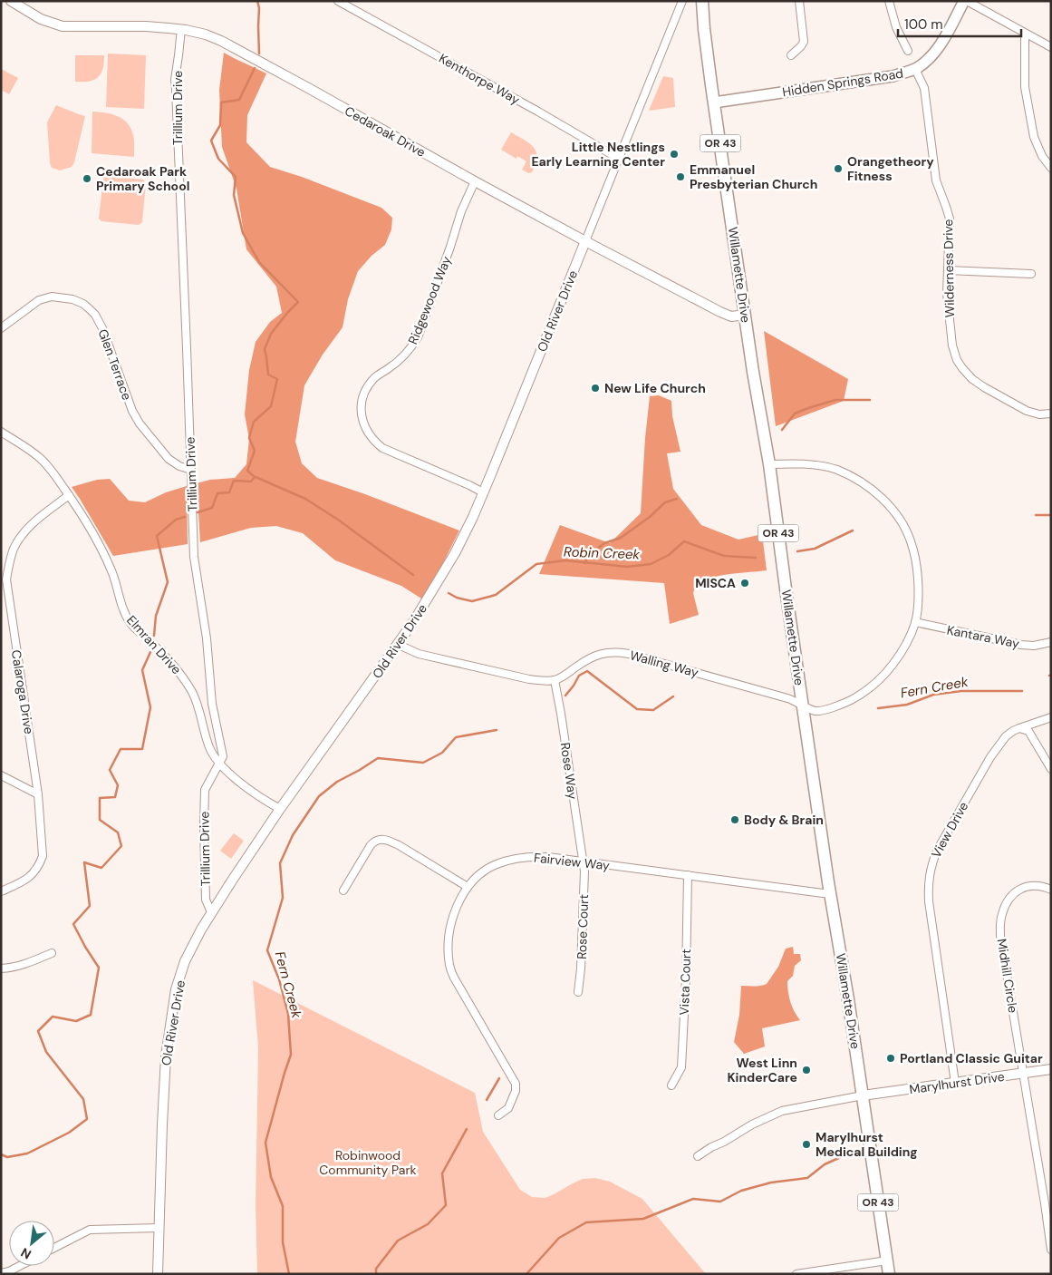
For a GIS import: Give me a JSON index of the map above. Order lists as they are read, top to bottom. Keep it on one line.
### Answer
{"streets":{"main road":["Hidden Springs Road","OR 43","Willamette Drive"],"street":["Kenthorpe Way","Trillium Drive","Cedaroak Drive","Wilderness Drive","Ridgewood Way","Old River Drive","Glen Terrace","Kantara Way","Elmran Drive","Walling Way","Calaroga Drive","Rose Way","View Drive","Fairview Way","Rose Court","Midhill Circle","Vista Court","Marylhurst Drive"]},"crossings":[["Kenthorpe Way","Old River Drive"],["Hidden Springs Road","Wilderness Drive"],["Hidden Springs Road","Willamette Drive"],["Trillium Drive","Cedaroak Drive"],["Trillium Drive","Old River Drive"],["Trillium Drive","Glen Terrace"],["Trillium Drive","Elmran Drive"],["Cedaroak Drive","Willamette Drive"],["Cedaroak Drive","Ridgewood Way"],["Cedaroak Drive","Old River Drive"],["Willamette Drive","Walling Way"],["Willamette Drive","Fairview Way"],["Willamette Drive","Marylhurst Drive"],["Ridgewood Way","Old River Drive"],["Old River Drive","Elmran Drive"],["Kantara Way","Walling Way"],["Elmran Drive","Calaroga Drive"],["Walling Way","Rose Way"],["Rose Way","Fairview Way"],["Rose Way","Rose Court"],["View Drive","Marylhurst Drive"],["Fairview Way","Rose Court"],["Fairview Way","Vista Court"],["Midhill Circle","Marylhurst Drive"]],"water":["Robin Creek","Fern Creek"],"parks":["Robinwood Community Park"],"places":["Little Nestlings Early Learning Center","Orangetheory Fitness","Emmanuel Presbyterian Church","Cedaroak Park Primary School","New Life Church","MISCA","Body & Brain","Portland Classic Guitar","West Linn KinderCare","Marylhurst Medical Building"],"scale_bar":"100 m","north":"bottom left"}
